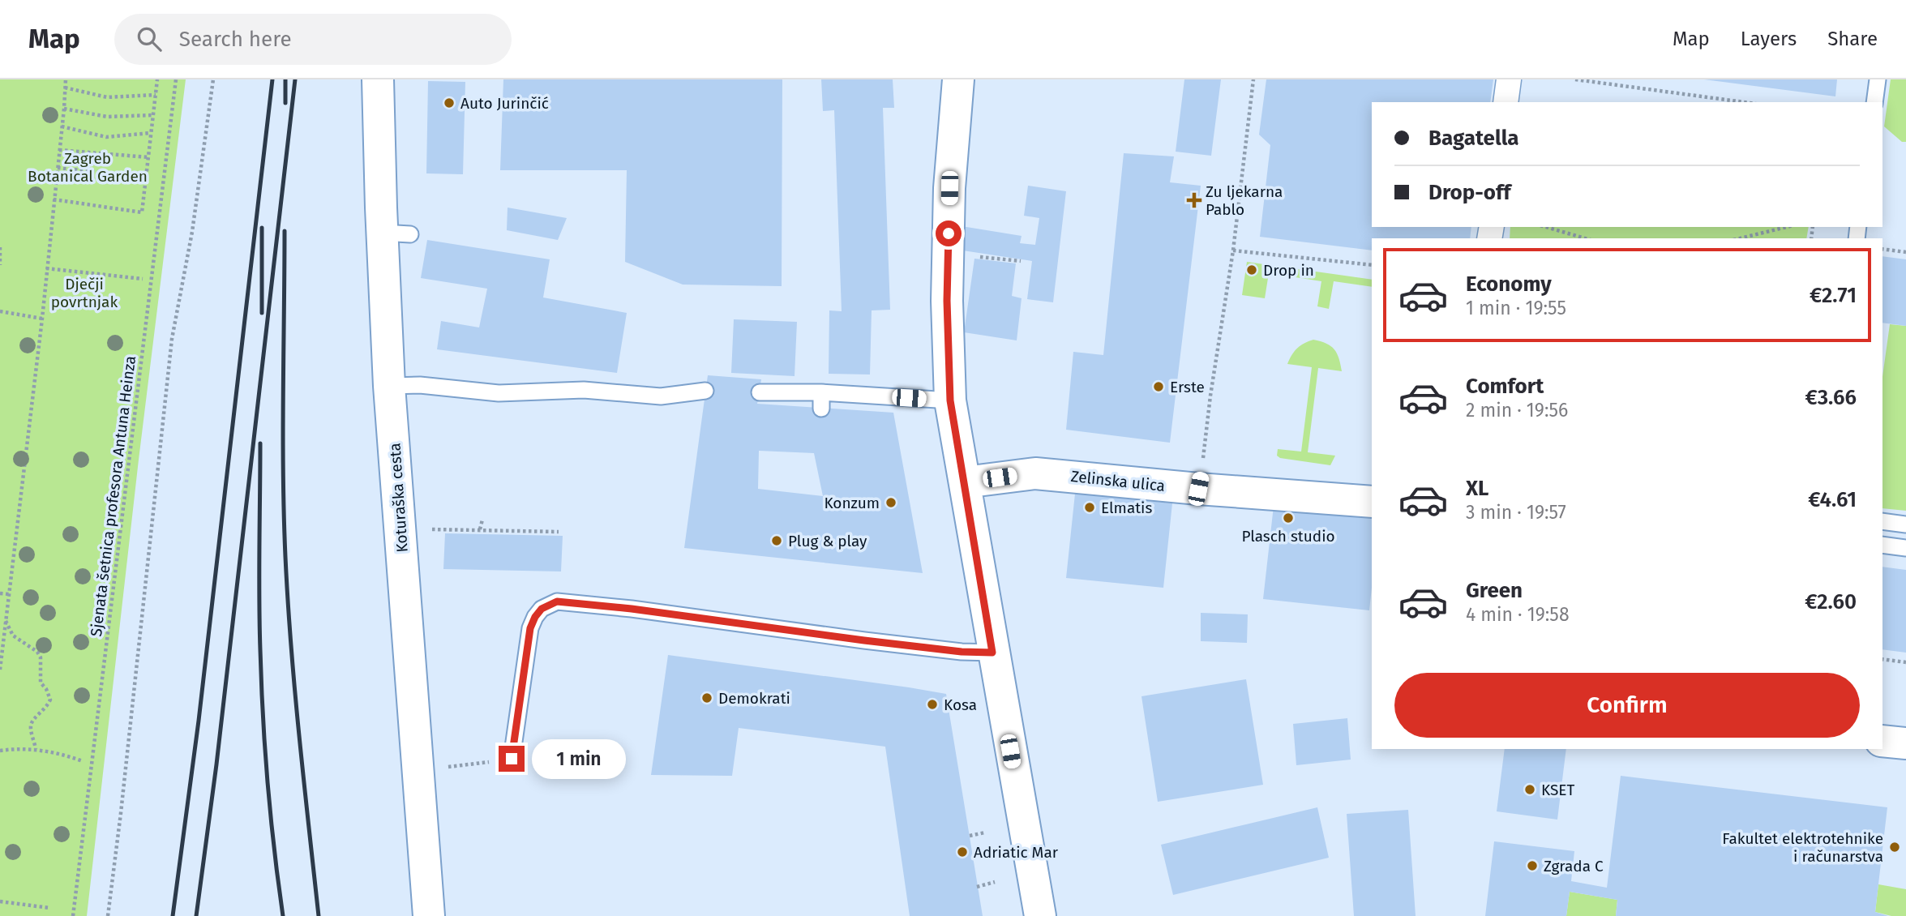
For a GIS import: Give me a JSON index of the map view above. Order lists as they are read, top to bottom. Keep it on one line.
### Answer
{"streets":{"street":["Zelinska ulica","Koturaška cesta"],"path":["Sjenata šetnica profesora Antuna Heinza"]},"parks":["Zagreb Botanical Garden","Dječji povrtnjak"],"places":{"other":["Auto Jurinčić","Drop in","Erste","Konzum","Elmatis","Plasch studio","Plug & play","Demokrati","Kosa","KSET","Fakultet elektrotehnike i računarstva","Adriatic Mar","Zgrada C"],"health":["Zu ljekarna Pablo"]},"page":{"header":"Map","search":"Search here","nav":["Map","Layers","Share"],"banner":["Bagatella","Drop-off"],"list":[{"name":"Economy","note":"1 min · 19:55","value":"€2.71"},{"name":"Comfort","note":"2 min · 19:56","value":"€3.66"},{"name":"XL","note":"3 min · 19:57","value":"€4.61"},{"name":"Green","note":"4 min · 19:58","value":"€2.60"}],"buttons":"Confirm","bubble":"1 min"}}
